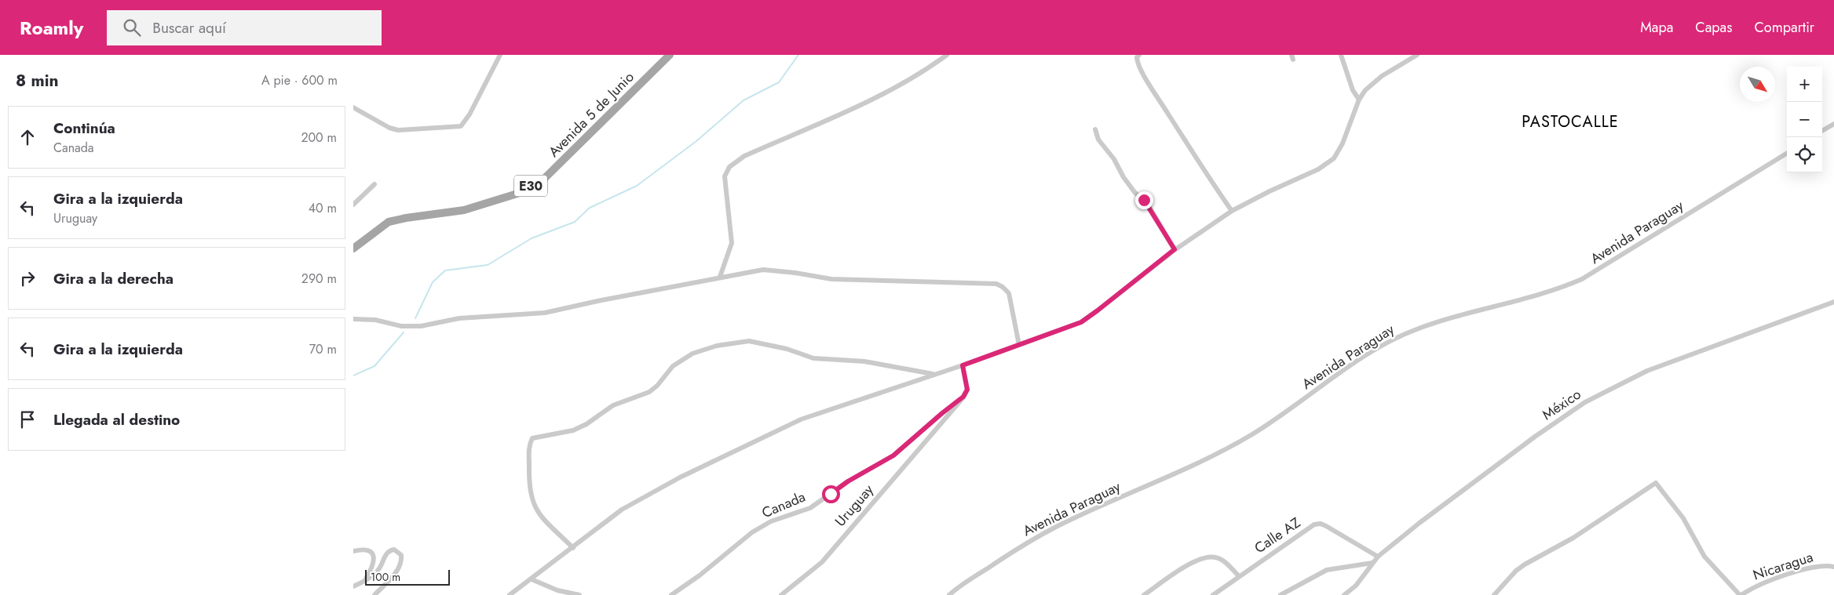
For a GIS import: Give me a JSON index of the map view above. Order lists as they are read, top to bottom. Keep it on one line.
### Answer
{"streets":{"main road":["Avenida 5 de Junio","E30"],"street":["Avenida Paraguay","México","Canada","Uruguay","Calle AZ","Nicaragua"]},"crossings":[["México","Calle AZ"],["Canada","Uruguay"]],"districts":["PASTOCALLE"],"scale_bar":"100 m","north":"bottom right","page":{"header":"Roamly","search":"Buscar aquí","nav":["Mapa","Capas","Compartir"],"heading":["8 min","A pie · 600 m"],"map_buttons":["+","−"],"list":[["Continúa","Canada","200 m"],["Gira a la izquierda","Uruguay","40 m"],["Gira a la derecha","290 m"],["Gira a la izquierda","70 m"],"Llegada al destino"],"scale":"100 m"}}
